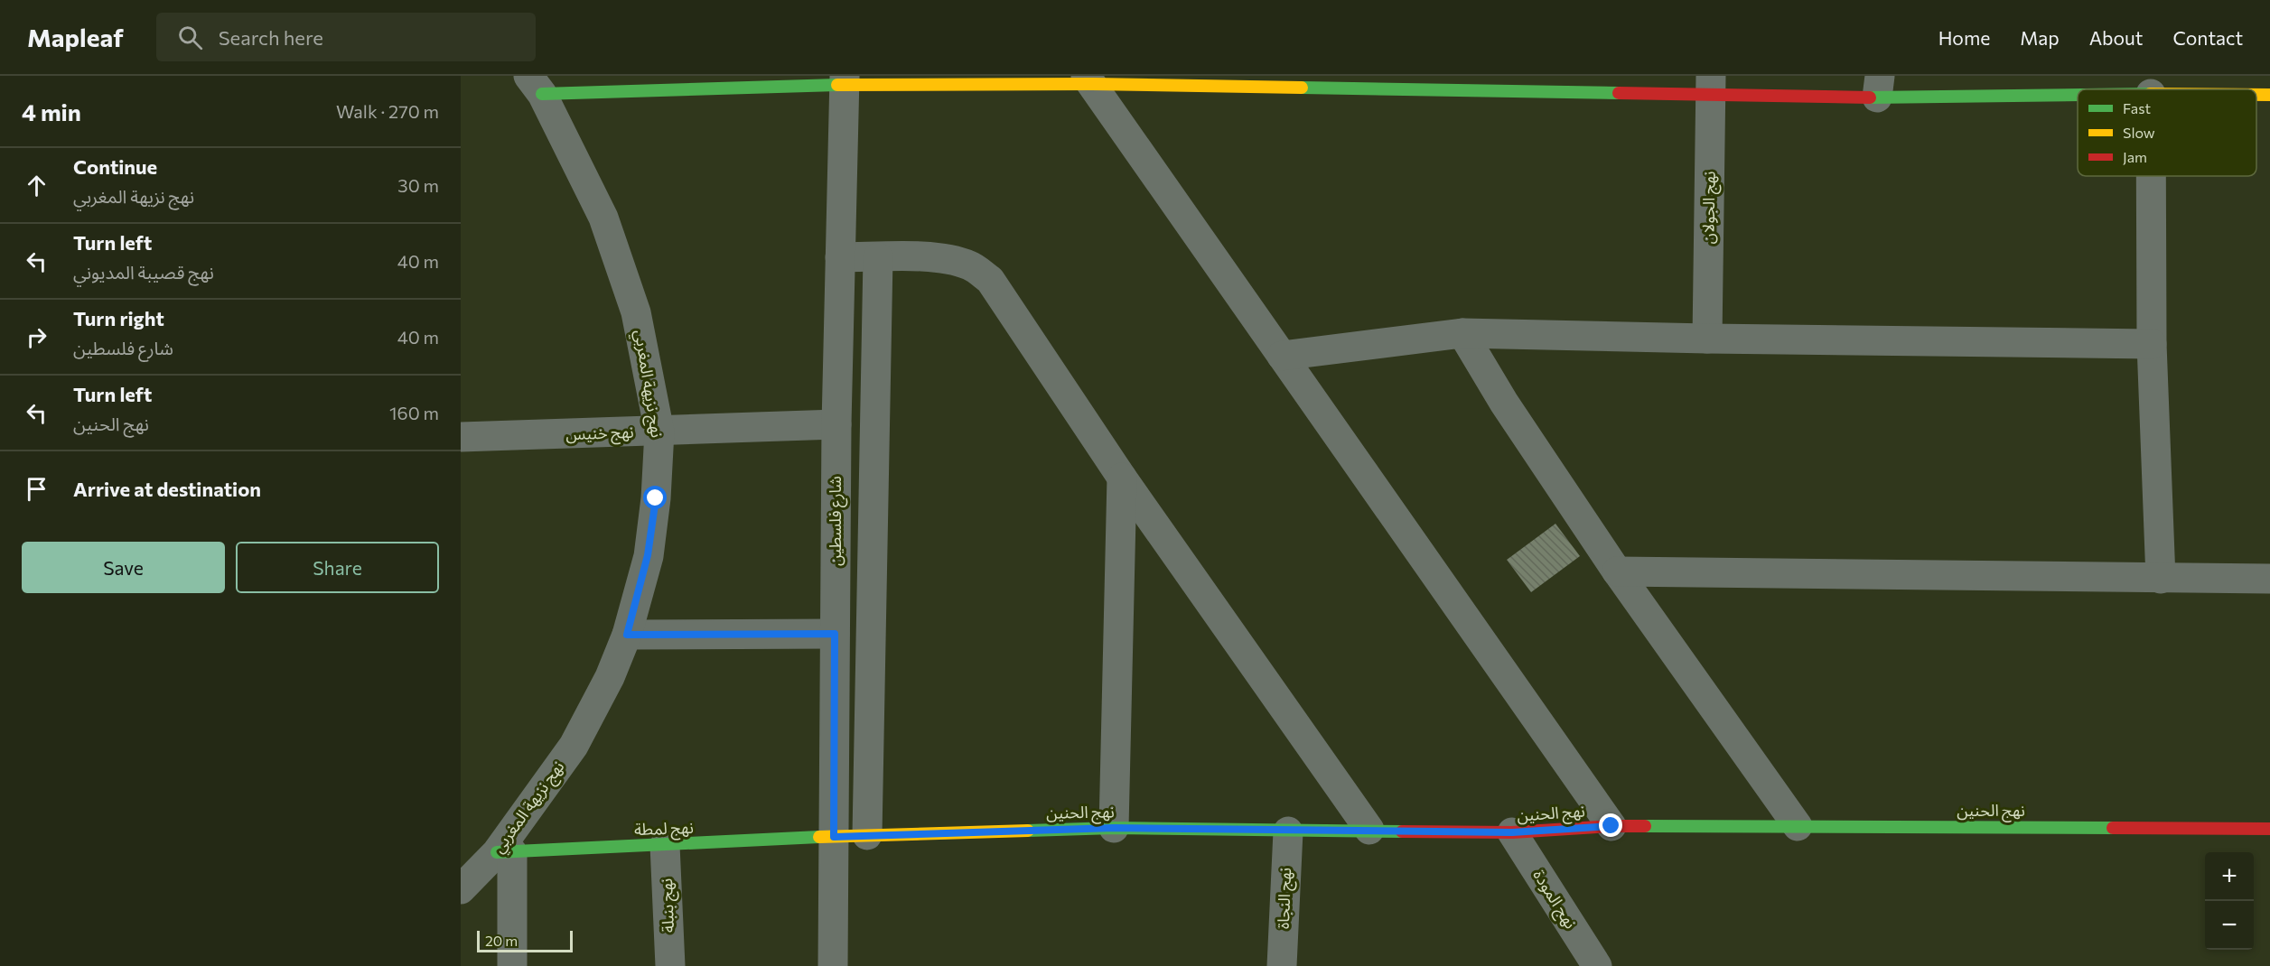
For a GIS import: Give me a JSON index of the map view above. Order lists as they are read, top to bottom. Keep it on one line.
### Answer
{"streets":{"street":["نهج الجولان","نهج نزيهة المغربي","نهج خنيس","شارع فلسطين","نهج الحنين","نهج لمطة","نهج النجاة","نهج المودة","نهج بنبلة"]},"crossings":[["نهج نزيهة المغربي","نهج خنيس"],["نهج نزيهة المغربي","نهج لمطة"],["نهج خنيس","شارع فلسطين"],["شارع فلسطين","نهج الحنين"],["شارع فلسطين","نهج لمطة"],["نهج الحنين","نهج لمطة"],["نهج الحنين","نهج النجاة"],["نهج الحنين","نهج المودة"],["نهج لمطة","نهج بنبلة"]],"legend":["Fast","Slow","Jam"],"scale_bar":"20 m","page":{"header":"Mapleaf","search":"Search here","nav":["Home","Map","About","Contact"],"heading":["4 min","Walk · 270 m"],"list":[["Continue","نهج نزيهة المغربي","30 m"],["Turn left","نهج قصيبة المديوني","40 m"],["Turn right","شارع فلسطين","40 m"],["Turn left","نهج الحنين","160 m"],"Arrive at destination"],"buttons":["Save","Share"],"map_buttons":["+","−"],"scale":"20 m"}}
